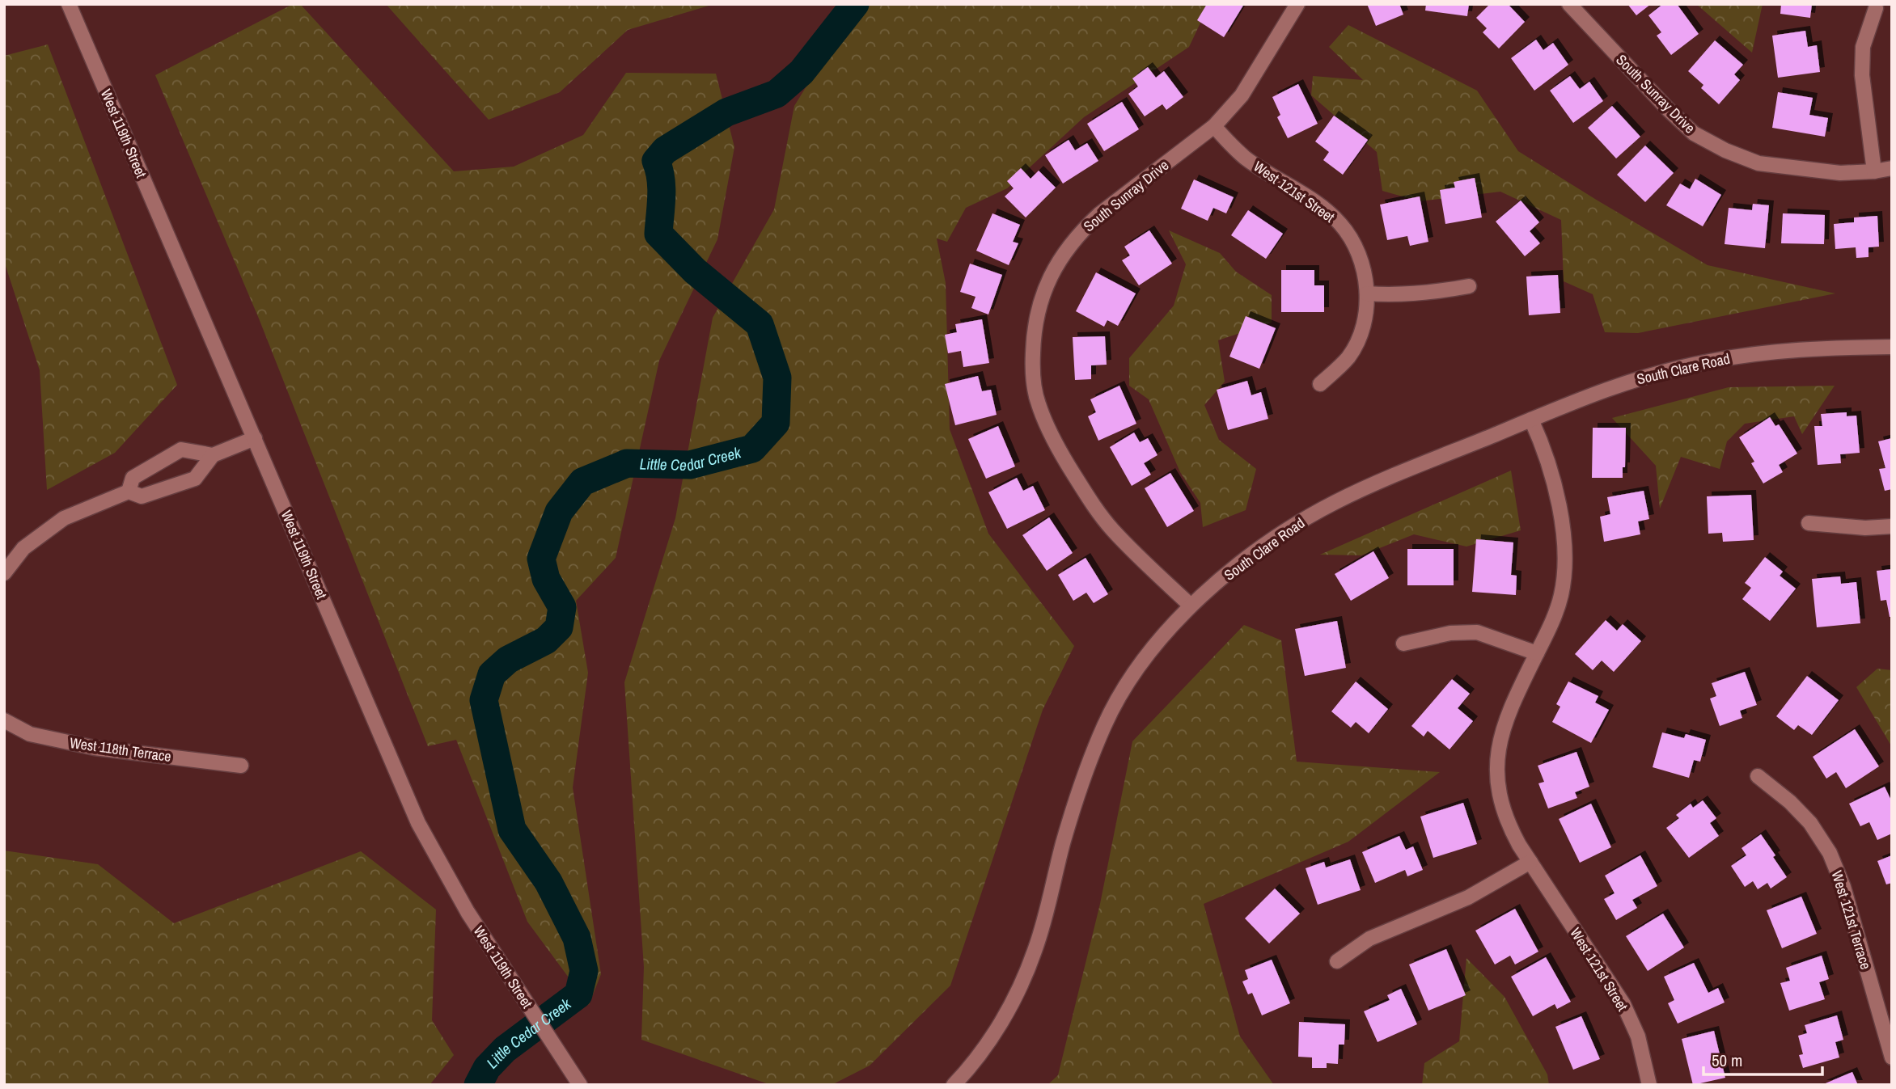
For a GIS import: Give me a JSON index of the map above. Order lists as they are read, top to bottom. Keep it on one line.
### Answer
{"streets":{"street":["South Sunray Drive","West 119th Street","West 121st Street","South Clare Road","West 118th Terrace","West 121st Terrace"]},"crossings":[["South Sunray Drive","West 121st Street"],["South Sunray Drive","South Clare Road"],["West 121st Street","South Clare Road"]],"water":["Little Cedar Creek"],"scale_bar":"50 m"}
